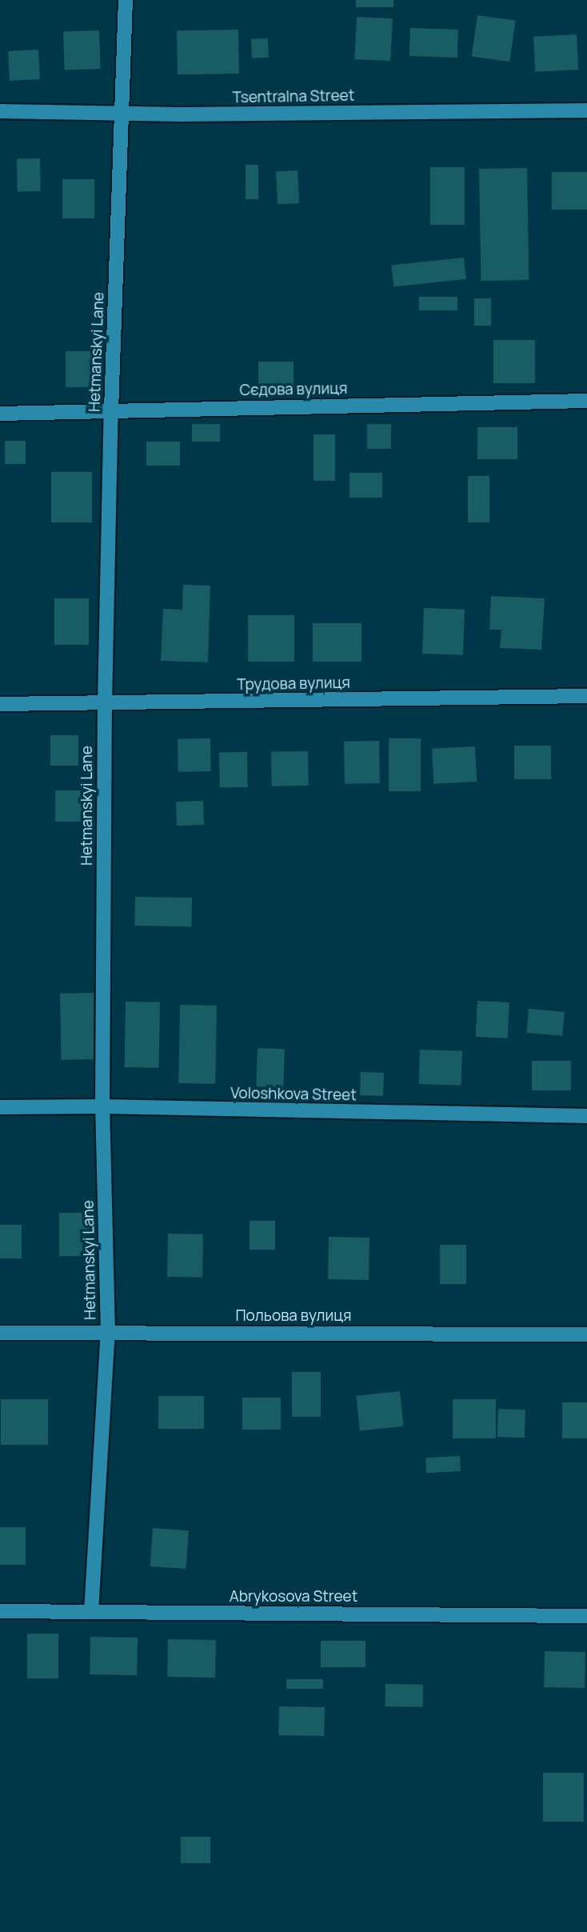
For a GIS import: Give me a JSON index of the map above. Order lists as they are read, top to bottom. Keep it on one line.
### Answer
{"streets":{"street":["Tsentralna Street","Hetmanskyi Lane","Сєдова вулиця","Трудова вулиця","Voloshkova Street","Польова вулиця","Abrykosova Street"]},"crossings":[["Tsentralna Street","Hetmanskyi Lane"],["Hetmanskyi Lane","Сєдова вулиця"],["Hetmanskyi Lane","Трудова вулиця"],["Hetmanskyi Lane","Voloshkova Street"],["Hetmanskyi Lane","Польова вулиця"],["Hetmanskyi Lane","Abrykosova Street"]]}
